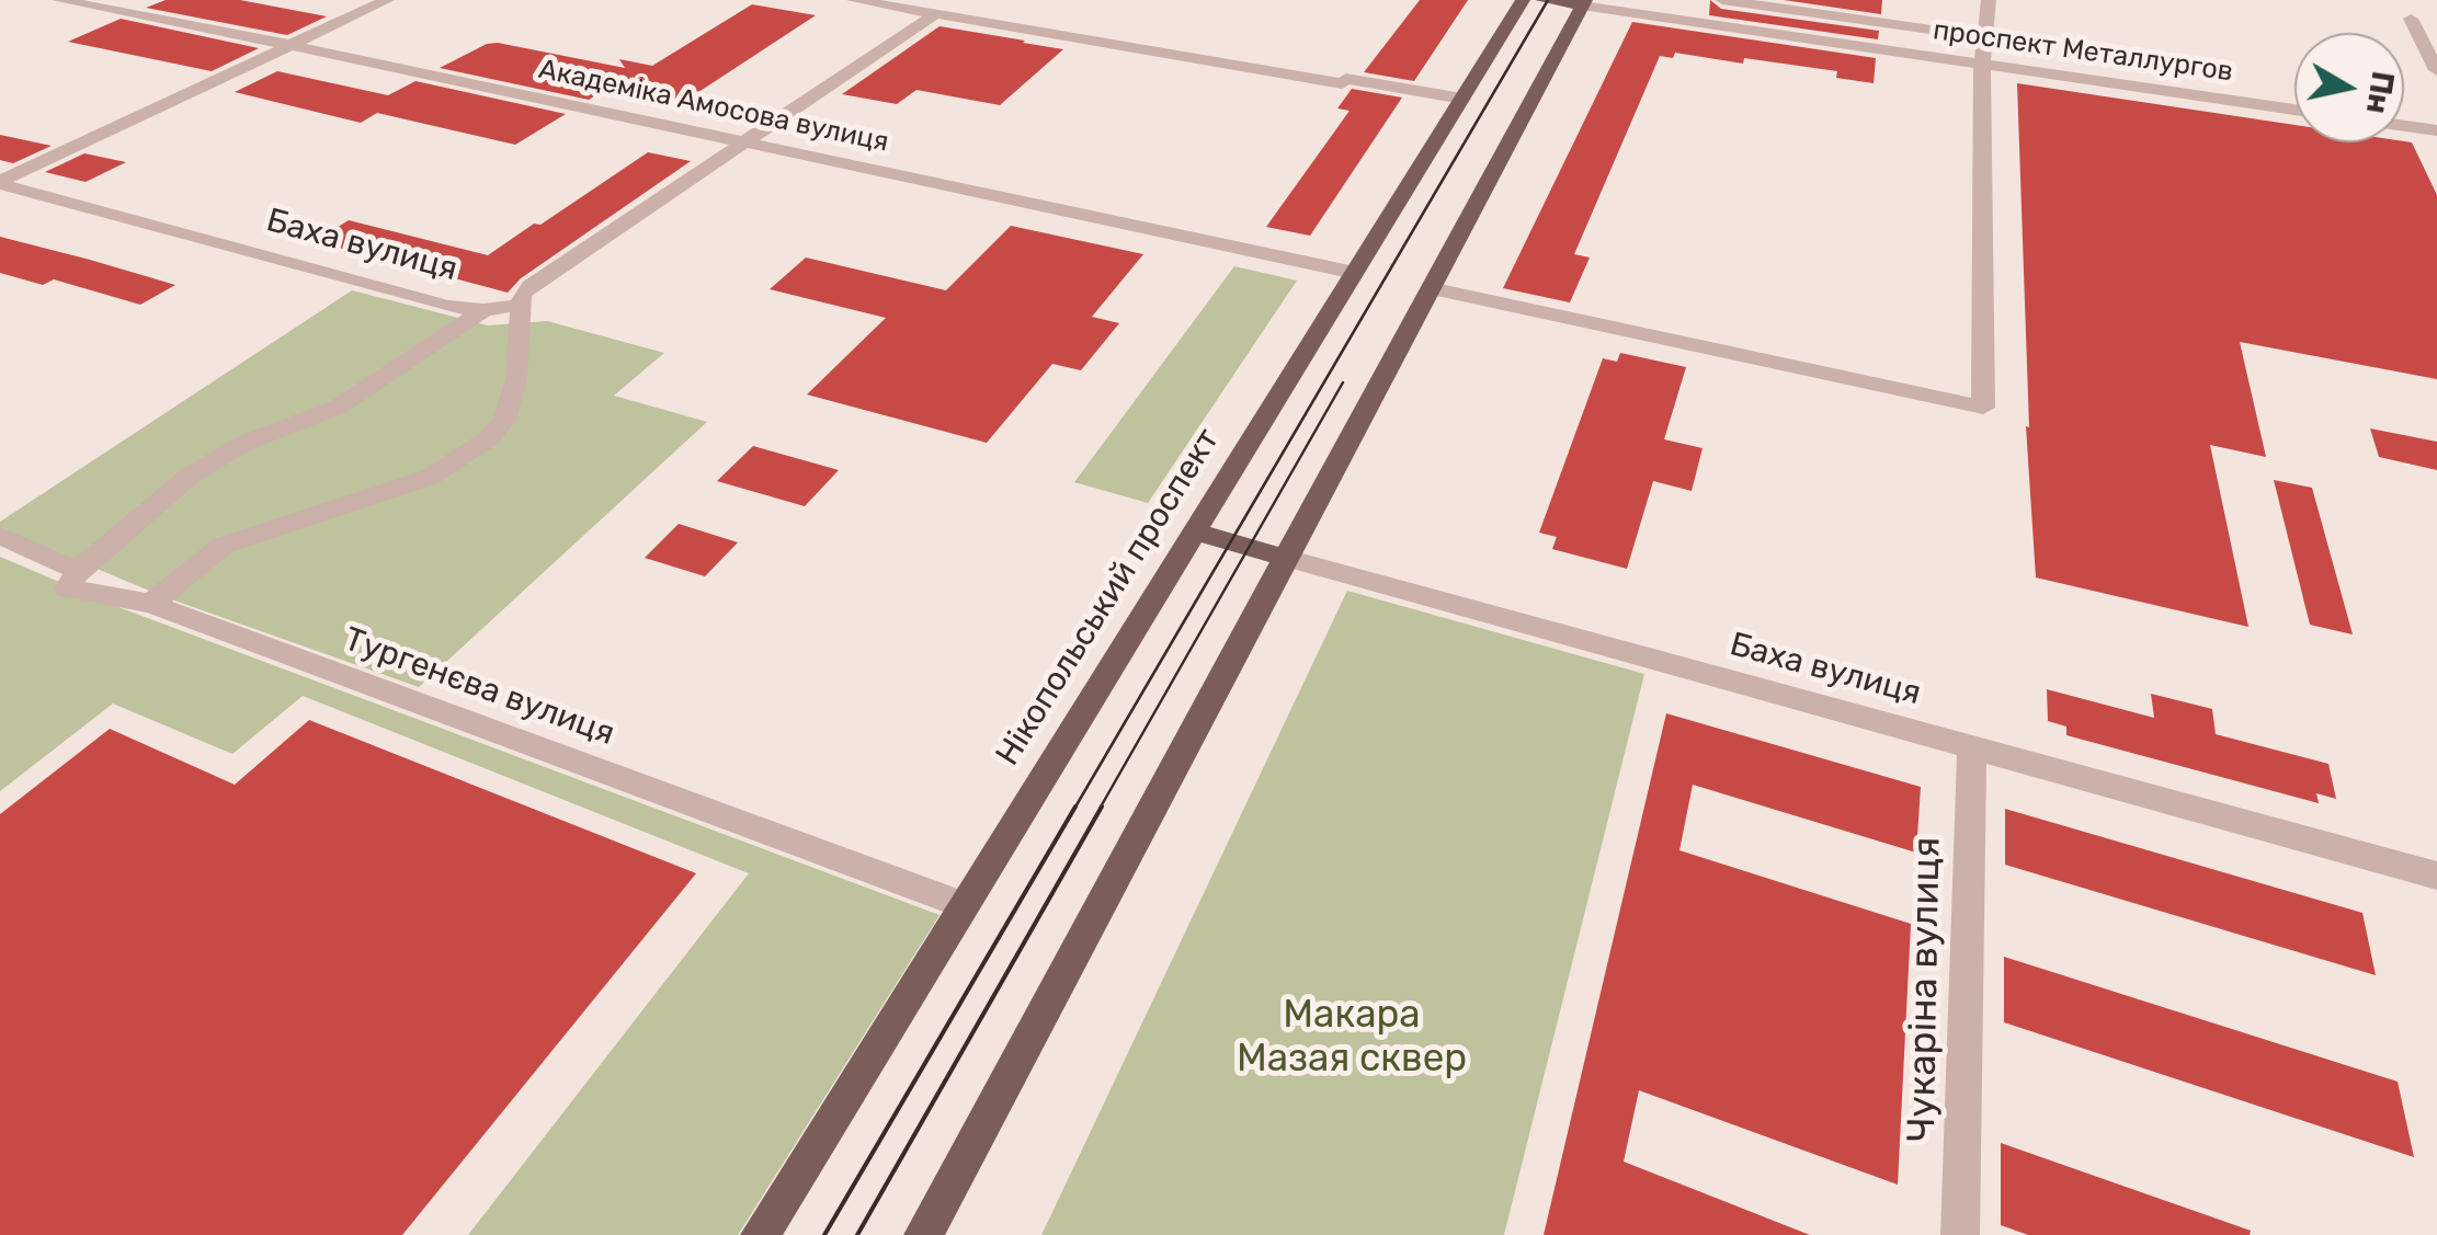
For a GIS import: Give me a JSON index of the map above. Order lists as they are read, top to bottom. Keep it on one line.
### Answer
{"streets":{"main road":["Баха вулиця","Нікопольський проспект"],"street":["проспект Металлургов","Академіка Амосова вулиця","Тургенєва вулиця","Чукаріна вулиця"]},"crossings":[["Академіка Амосова вулиця","Нікопольський проспект"],["Баха вулиця","Нікопольський проспект"],["Баха вулиця","Чукаріна вулиця"],["Нікопольський проспект","Тургенєва вулиця"]],"parks":["Макара Мазая сквер"],"north":"right"}
